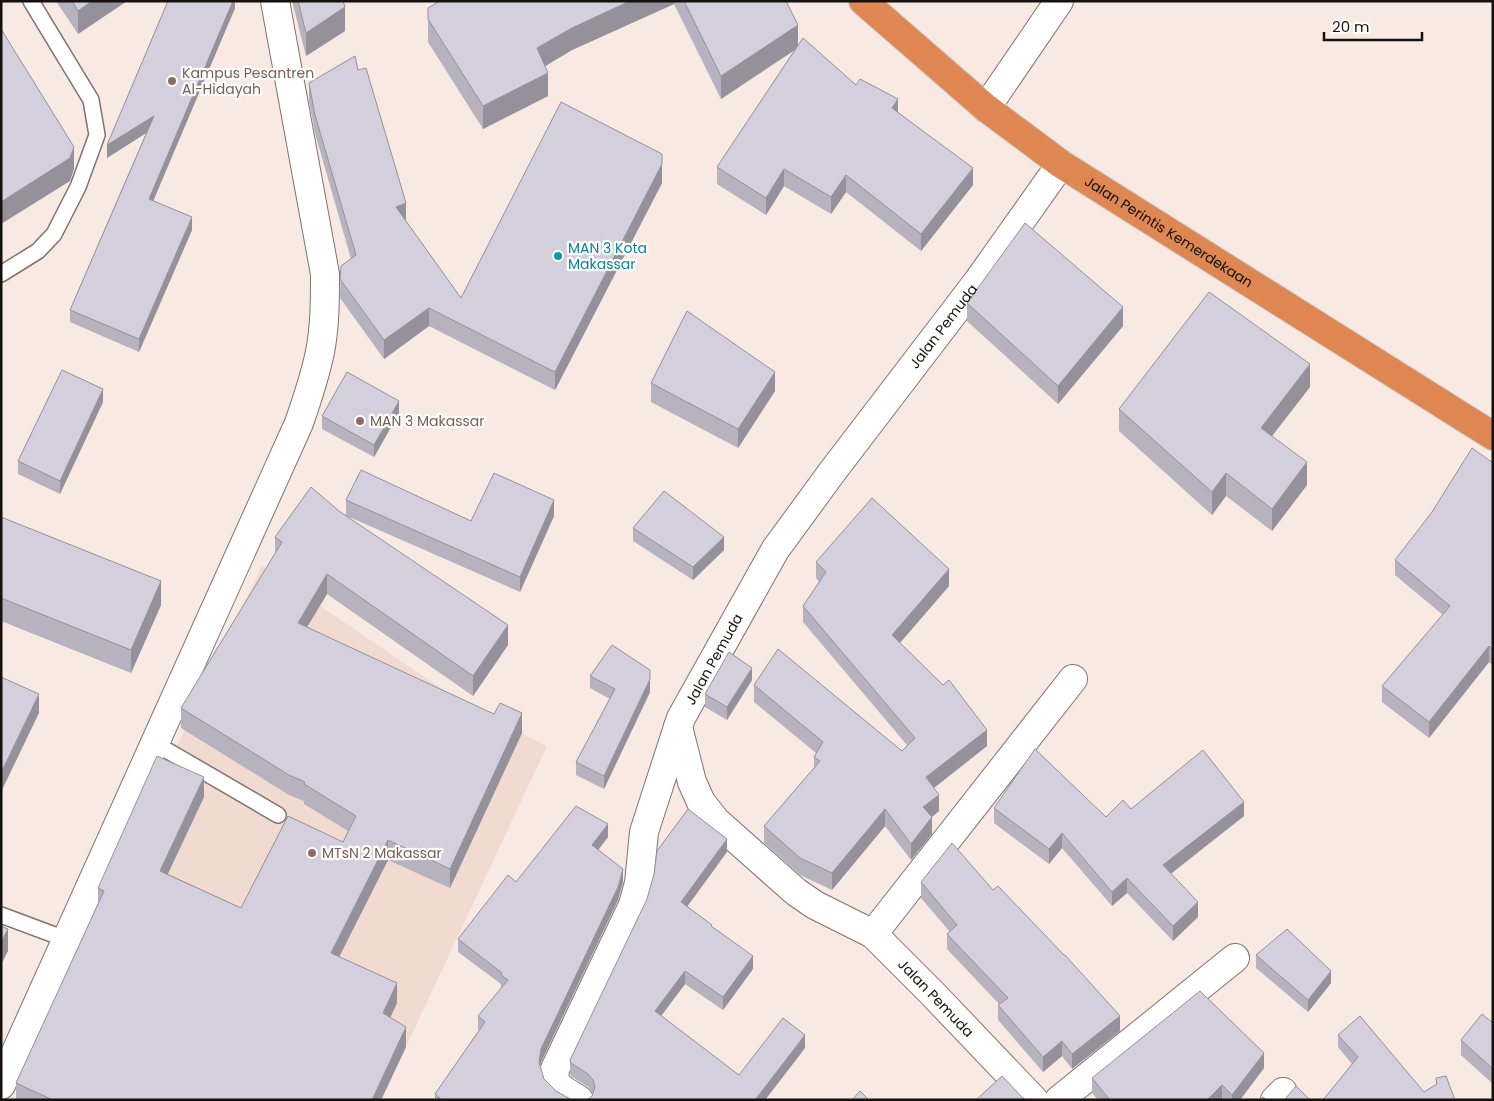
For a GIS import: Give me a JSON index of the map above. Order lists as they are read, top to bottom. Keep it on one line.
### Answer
{"streets":{"highway":["Jalan Perintis Kemerdekaan"],"street":["Jalan Pemuda"]},"crossings":[["Jalan Perintis Kemerdekaan","Jalan Pemuda"]],"places":["Kampus Pesantren Al-Hidayah","MAN 3 Kota Makassar","MAN 3 Makassar","MTsN 2 Makassar"],"scale_bar":"20 m"}
